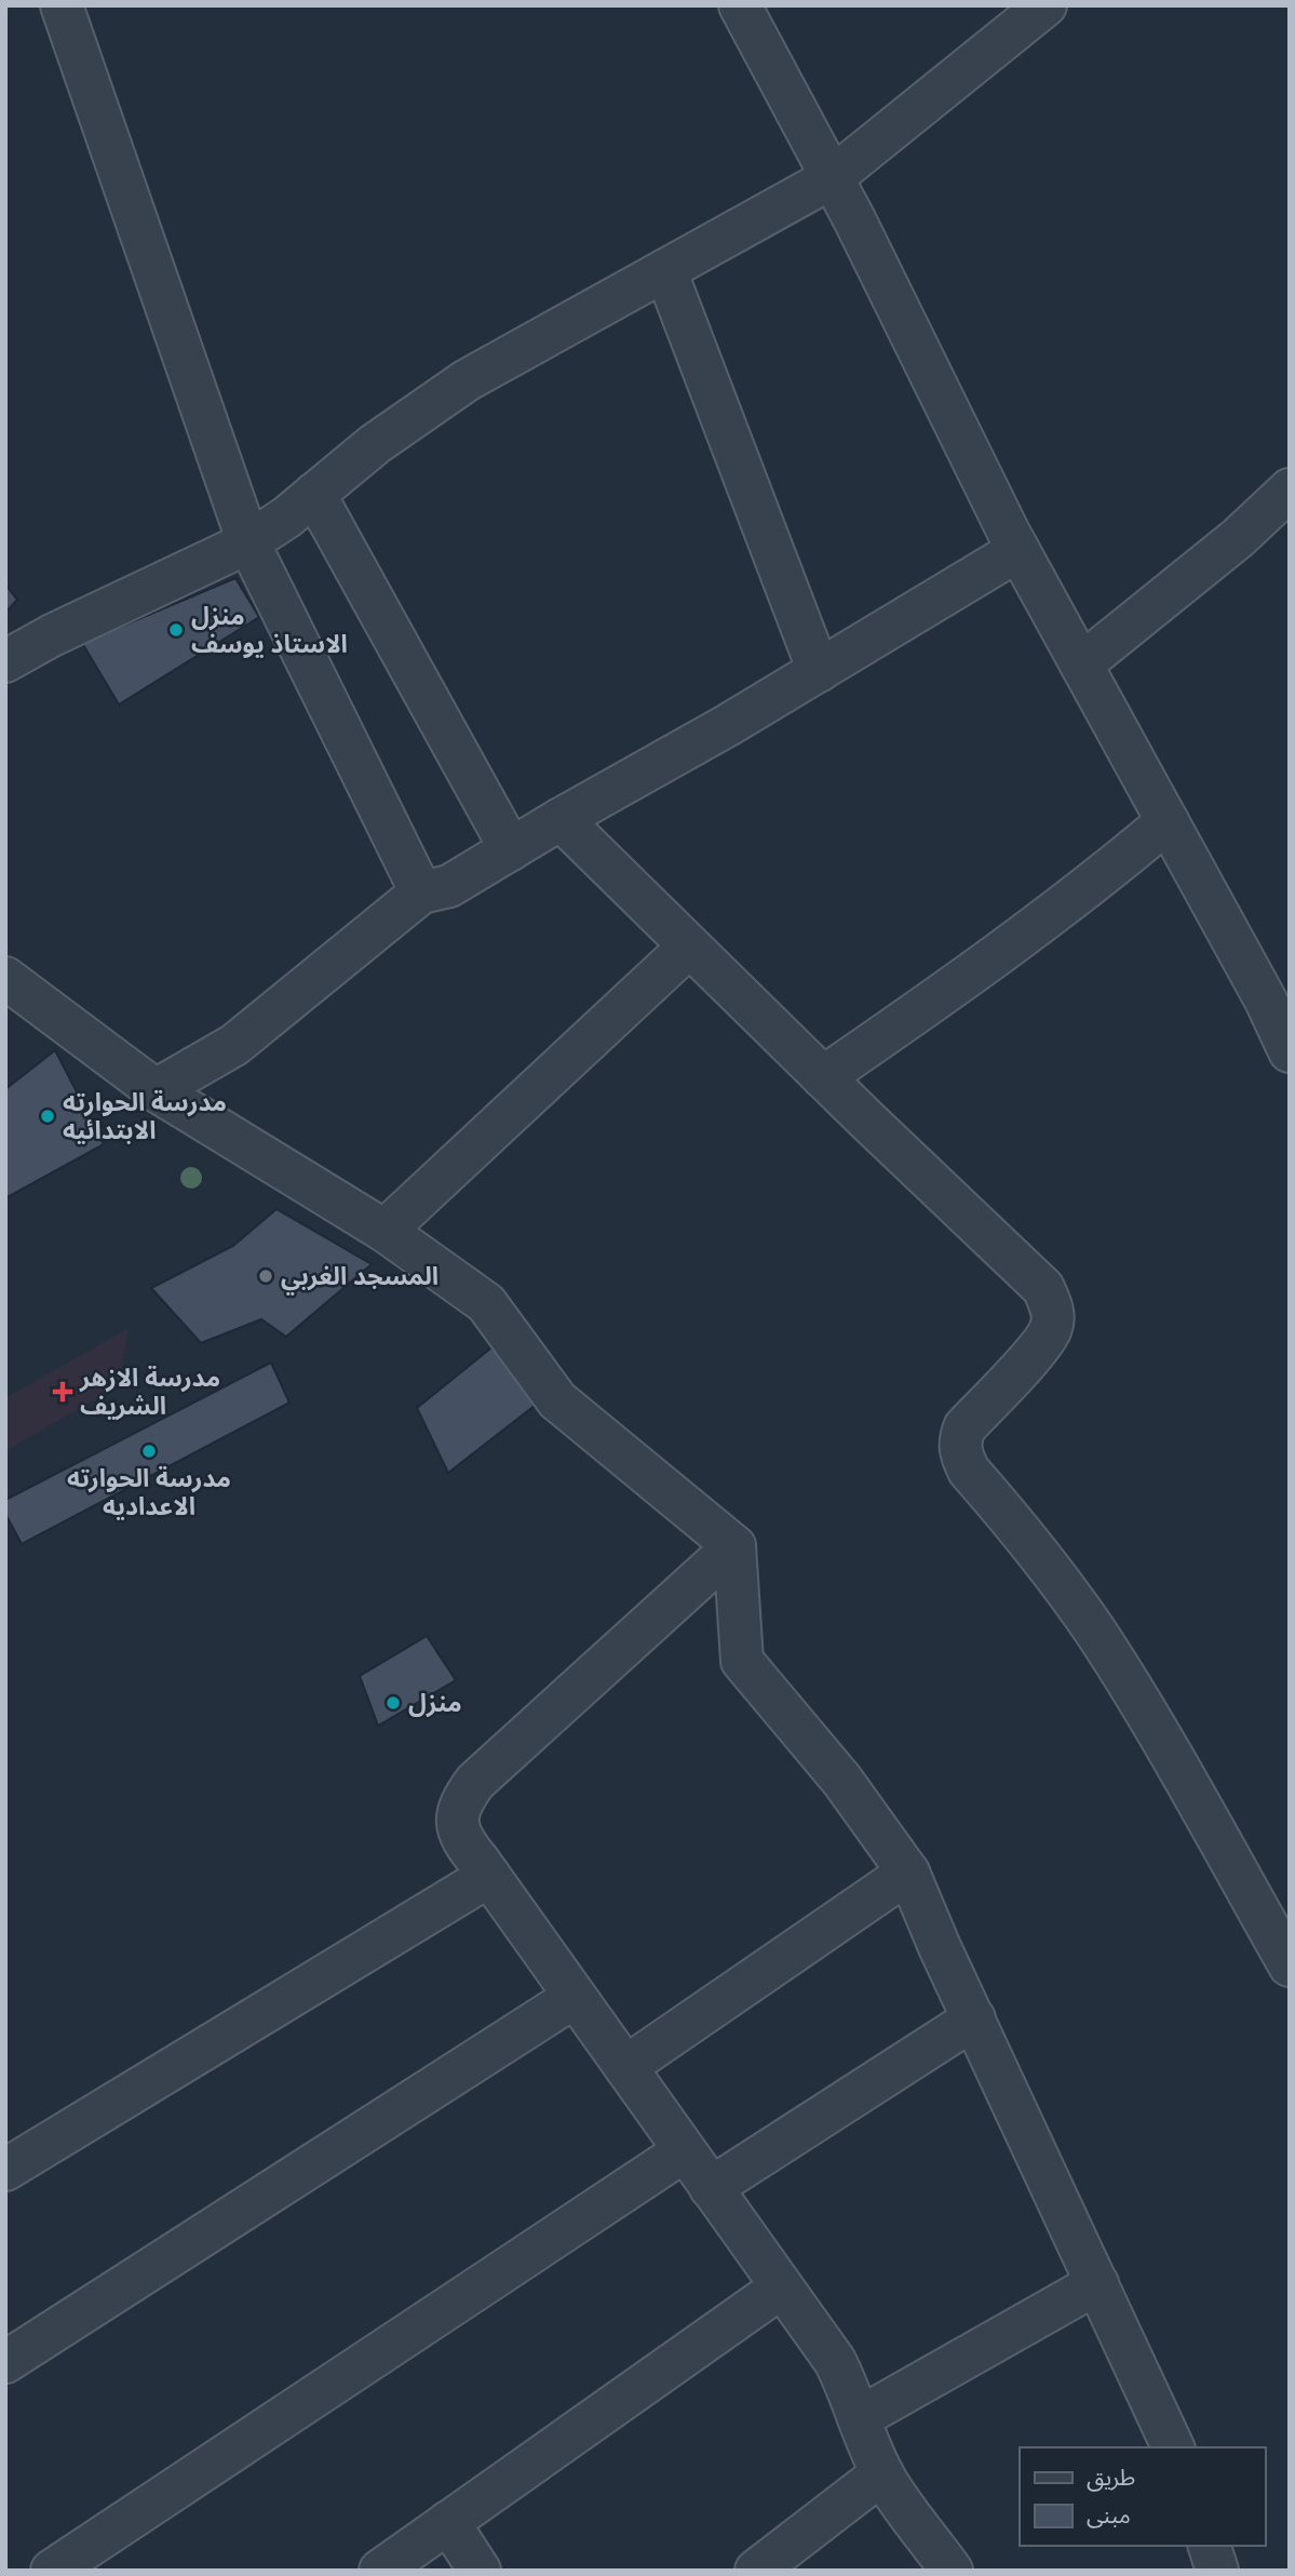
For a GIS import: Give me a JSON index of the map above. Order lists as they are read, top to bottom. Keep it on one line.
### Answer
{"places":{"other":["منزل الاستاذ يوسف","مدرسة الحوارته الابتدائيه","المسجد الغربي","مدرسة الحوارته الاعداديه","منزل"],"health":["مدرسة الازهر الشريف"]},"legend":["طريق","مبنى"]}
